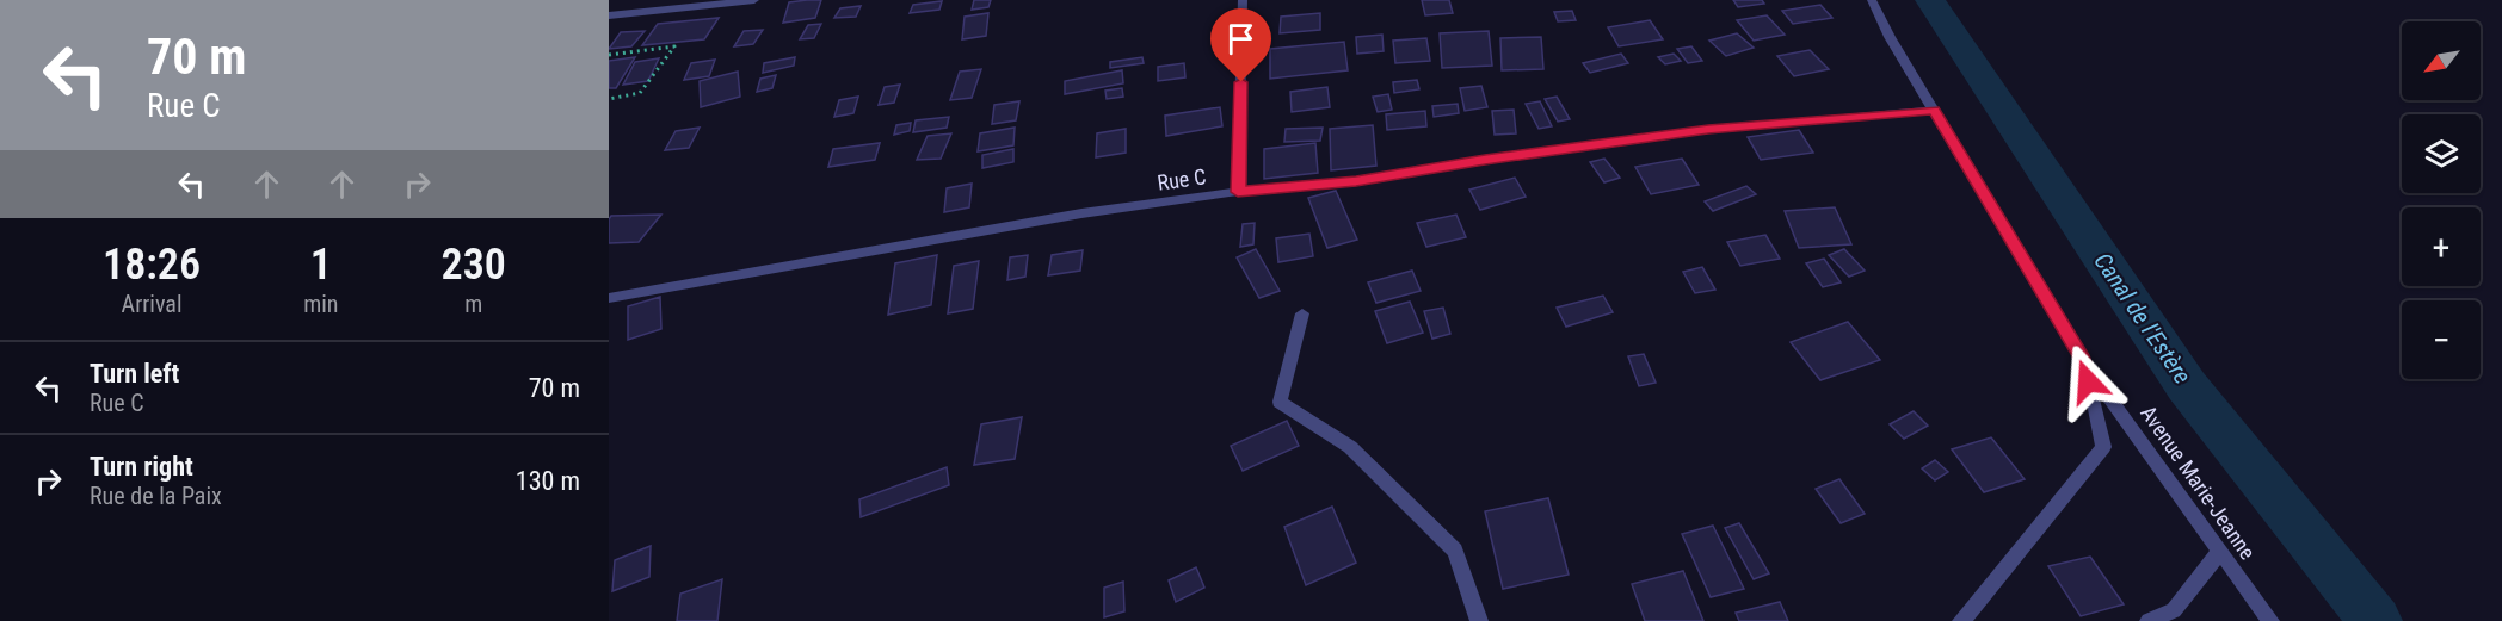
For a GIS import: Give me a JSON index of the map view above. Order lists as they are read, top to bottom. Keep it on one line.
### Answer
{"streets":{"street":["Rue C","Avenue Marie-Jeanne"]},"crossings":[["Rue C","Avenue Marie-Jeanne"]],"water":["Canal de l'Estère"],"north":"bottom left","page":{"turn":["70 m","Rue C"],"map_buttons":["+","−"],"eta":["18:26","Arrival","1","min","230","m"],"list":[{"name":"Turn left","note":"Rue C","value":"70 m"},{"name":"Turn right","note":"Rue de la Paix","value":"130 m"}]}}
